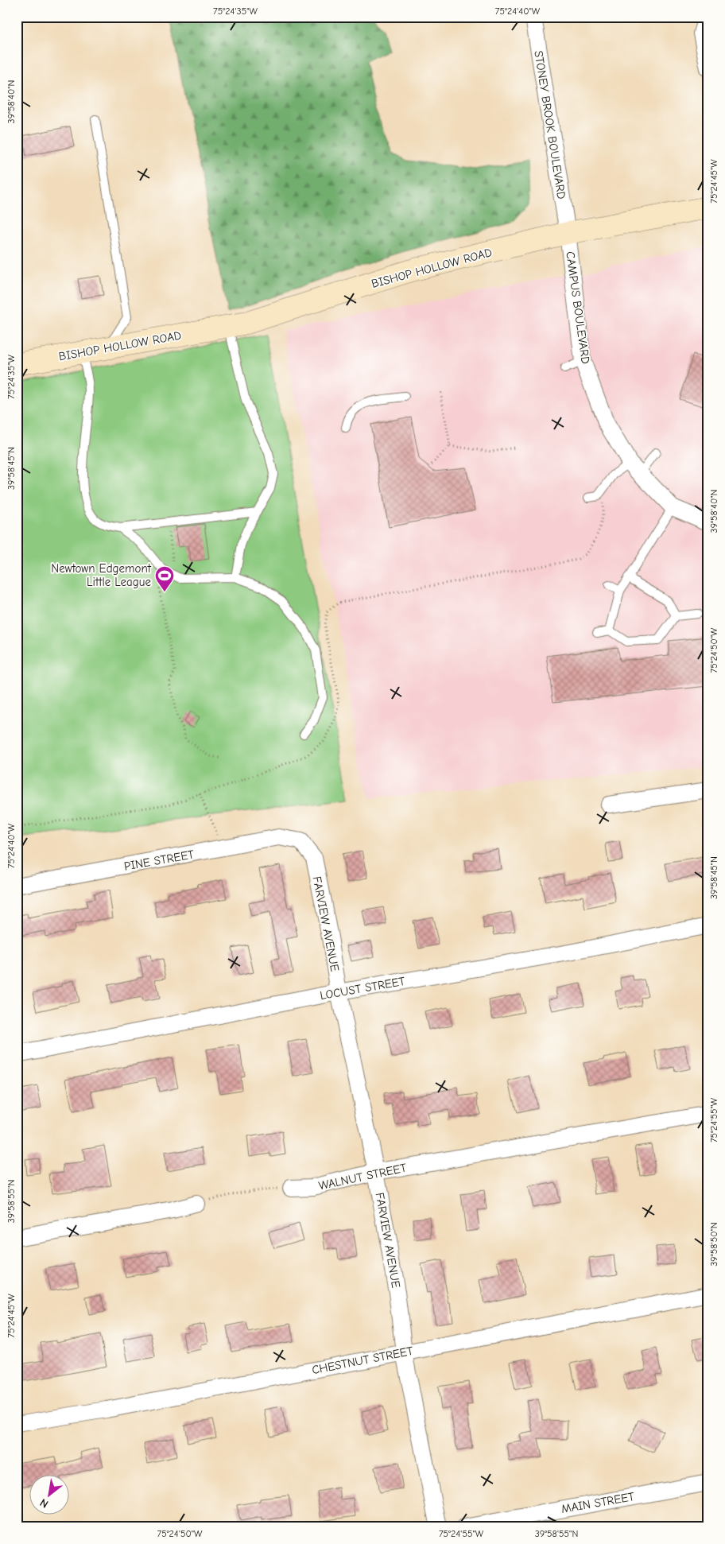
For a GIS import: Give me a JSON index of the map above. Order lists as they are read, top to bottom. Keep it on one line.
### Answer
{"streets":{"street":["STONEY BROOK BOULEVARD","BISHOP HOLLOW ROAD","CAMPUS BOULEVARD","PINE STREET","FARVIEW AVENUE","LOCUST STREET","WALNUT STREET","CHESTNUT STREET","MAIN STREET"]},"crossings":[["STONEY BROOK BOULEVARD","BISHOP HOLLOW ROAD"],["STONEY BROOK BOULEVARD","CAMPUS BOULEVARD"],["BISHOP HOLLOW ROAD","CAMPUS BOULEVARD"],["PINE STREET","FARVIEW AVENUE"],["FARVIEW AVENUE","LOCUST STREET"],["FARVIEW AVENUE","WALNUT STREET"],["FARVIEW AVENUE","CHESTNUT STREET"]],"places":{"sports":["Newtown Edgemont Little League"]},"north":"bottom left","coordinates":["75°24'35\"W","75°24'40\"W","39°58'40\"N","75°24'45\"W","39°58'45\"N","75°24'50\"W","75°24'55\"W","39°58'55\"N","39°58'50\"N"]}
